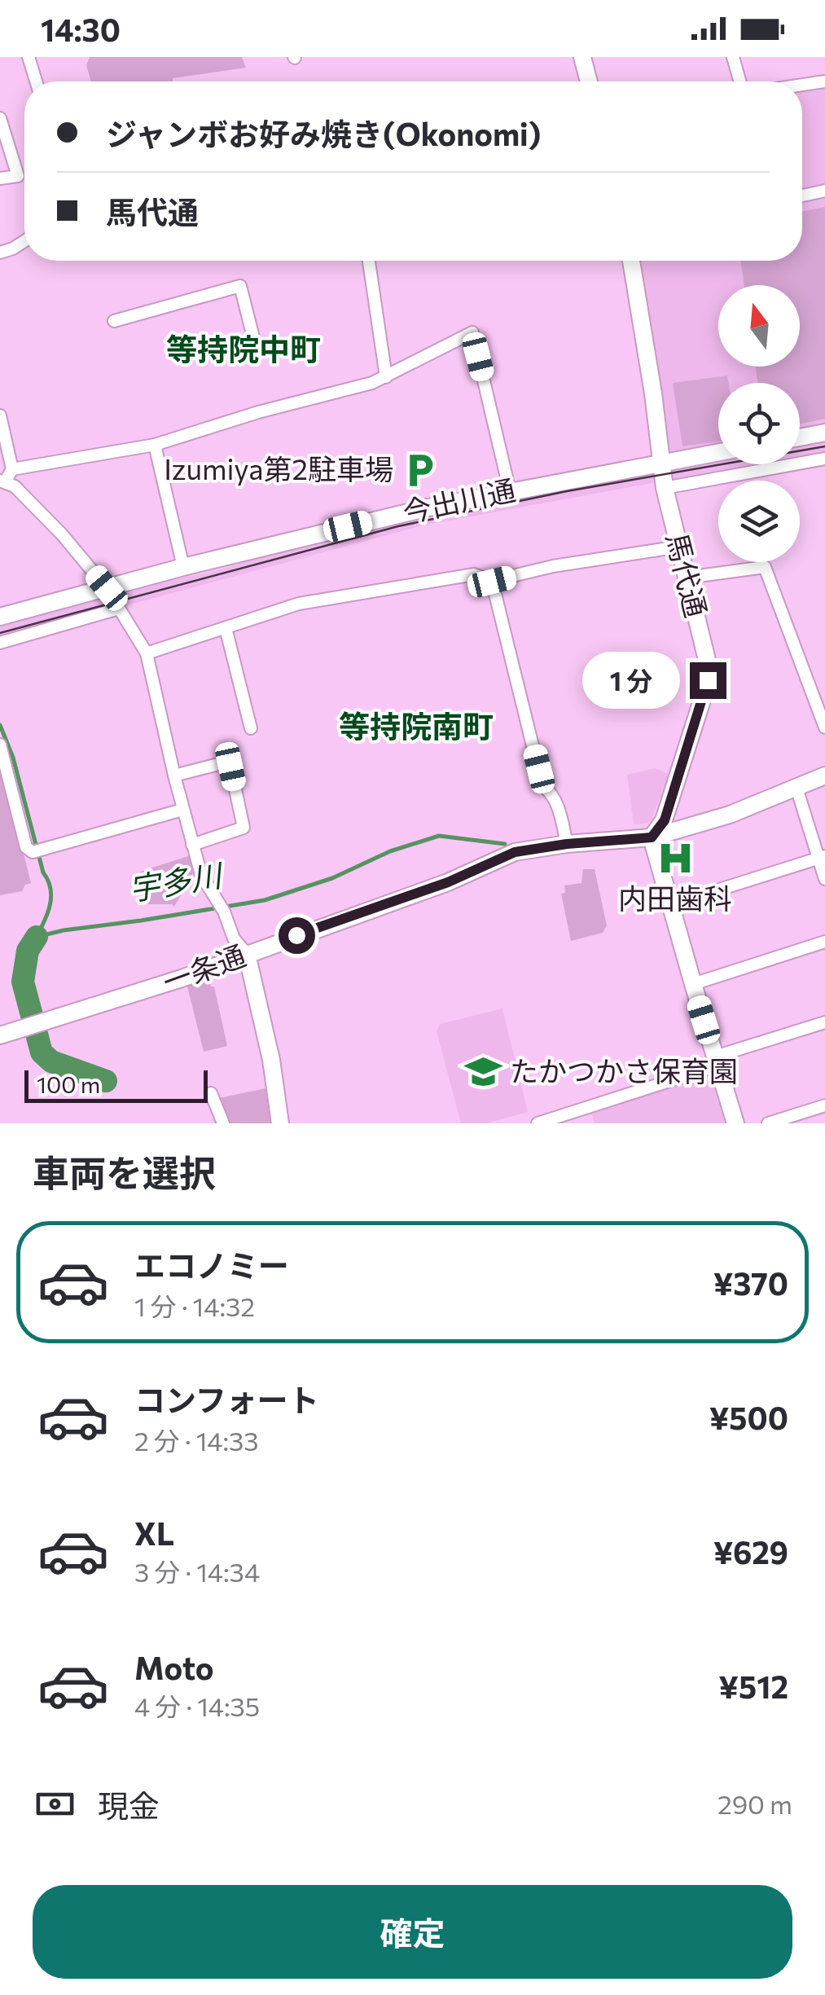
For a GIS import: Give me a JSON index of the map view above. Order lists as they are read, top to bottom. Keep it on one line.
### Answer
{"streets":{"street":["今出川通","馬代通","一条通"]},"crossings":[["今出川通","馬代通"],["馬代通","一条通"]],"districts":["等持院中町","等持院南町"],"water":["宇多川"],"places":{"parking":["Izumiya第2駐車場"],"hospital":["内田歯科"],"school or university":["たかつかさ保育園"]},"scale_bar":"100 m","north":"top","page":{"status":"14:30","banner":["ジャンボお好み焼き(Okonomi)","馬代通"],"bubble":"1 分","scale":"100 m","heading":"車両を選択","list":[{"name":"エコノミー","note":"1 分 · 14:32","value":"¥370"},{"name":"コンフォート","note":"2 分 · 14:33","value":"¥500"},{"name":"XL","note":"3 分 · 14:34","value":"¥629"},{"name":"Moto","note":"4 分 · 14:35","value":"¥512"}],"pay":["現金","290 m"],"buttons":"確定"}}
